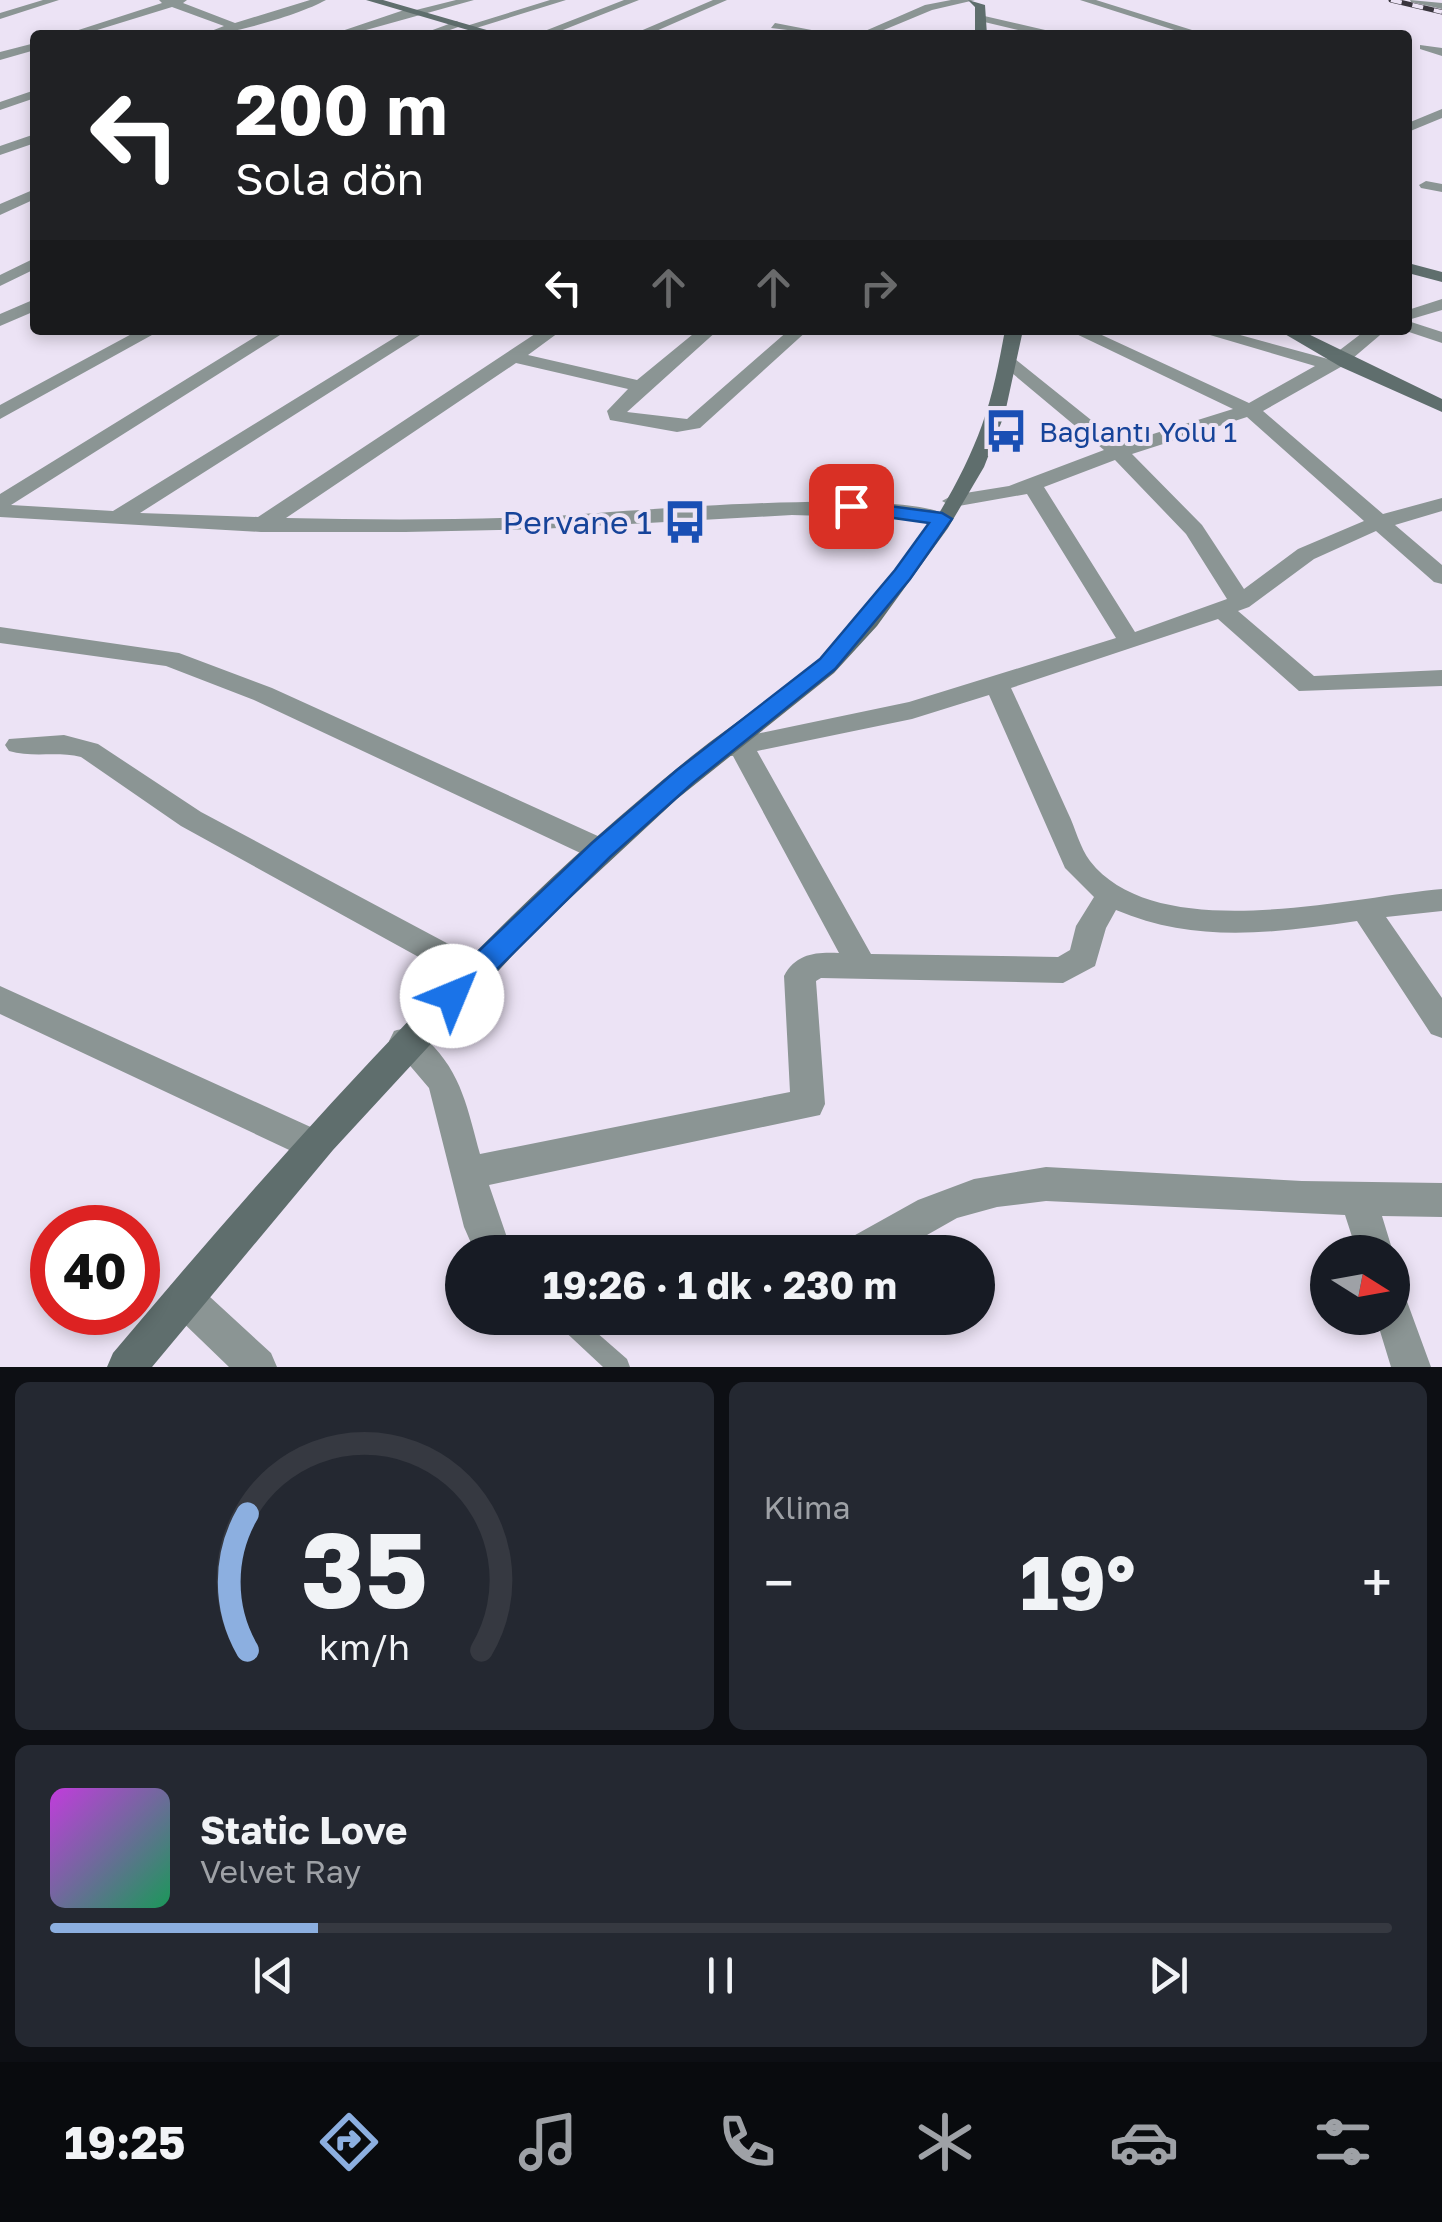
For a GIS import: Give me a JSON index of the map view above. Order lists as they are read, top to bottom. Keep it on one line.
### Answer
{"places":{"bus stop":["Bağlantı Yolu 1","Pervane 1"]},"north":"right","page":{"turn":["200 m","Sola dön"],"limit":"40","trip":"19:26 · 1 dk · 230 m","tile":"Klima","heat":["−","19°","+"],"song":["Static Love","Velvet Ray"],"tabs":"19:25","gauge":["35","km/h"]}}
